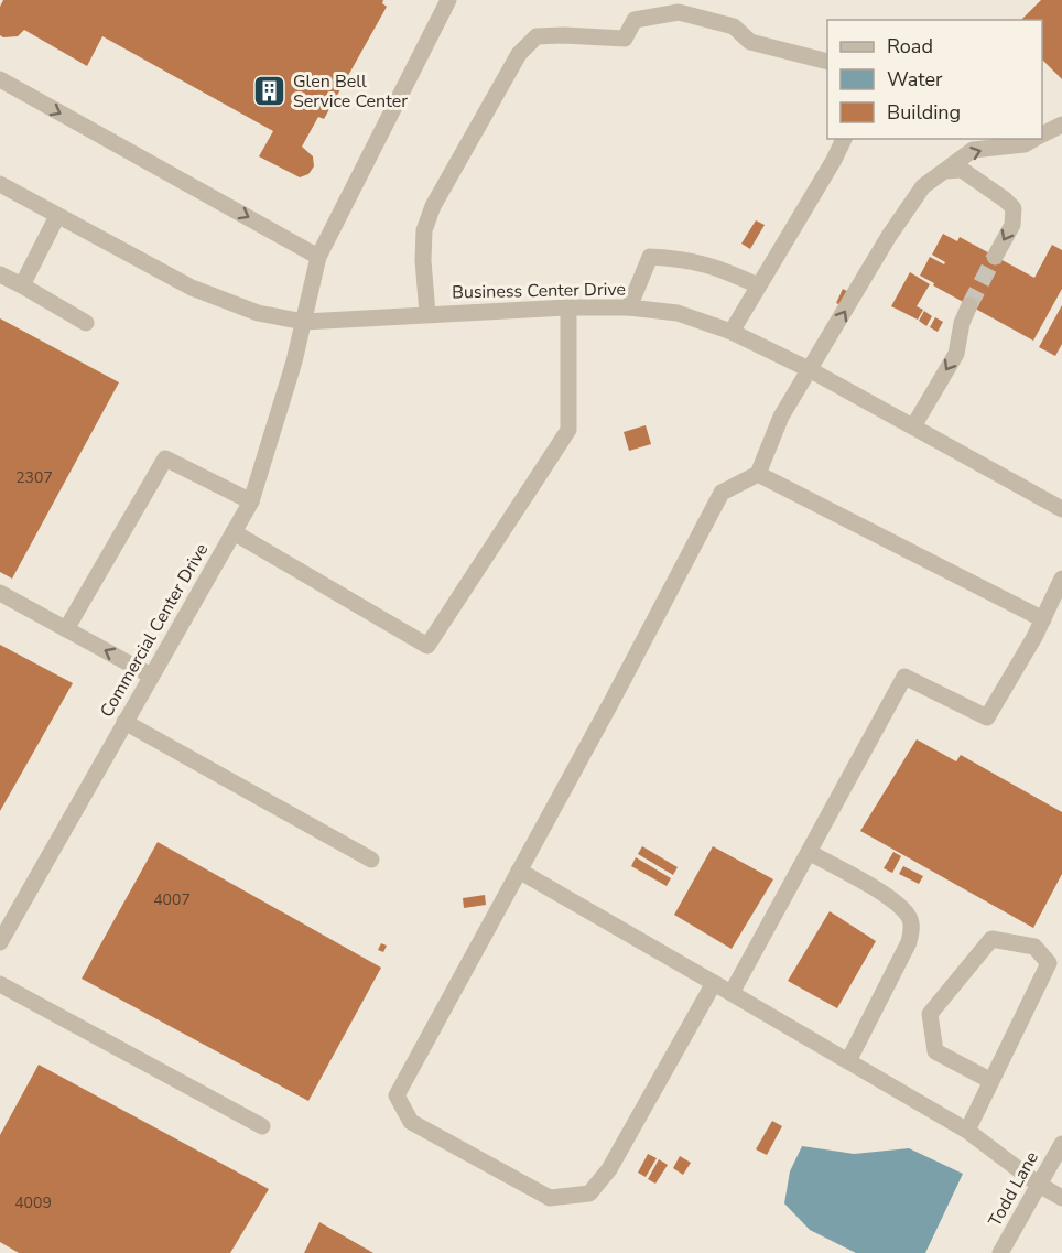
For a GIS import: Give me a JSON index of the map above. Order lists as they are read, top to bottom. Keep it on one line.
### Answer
{"streets":{"street":["Business Center Drive","Commercial Center Drive","Todd Lane"]},"crossings":[["Business Center Drive","Commercial Center Drive"]],"places":{"building":["Glen Bell Service Center"]},"house_numbers":["2307","4007","4009"],"legend":["Road","Water","Building"]}
